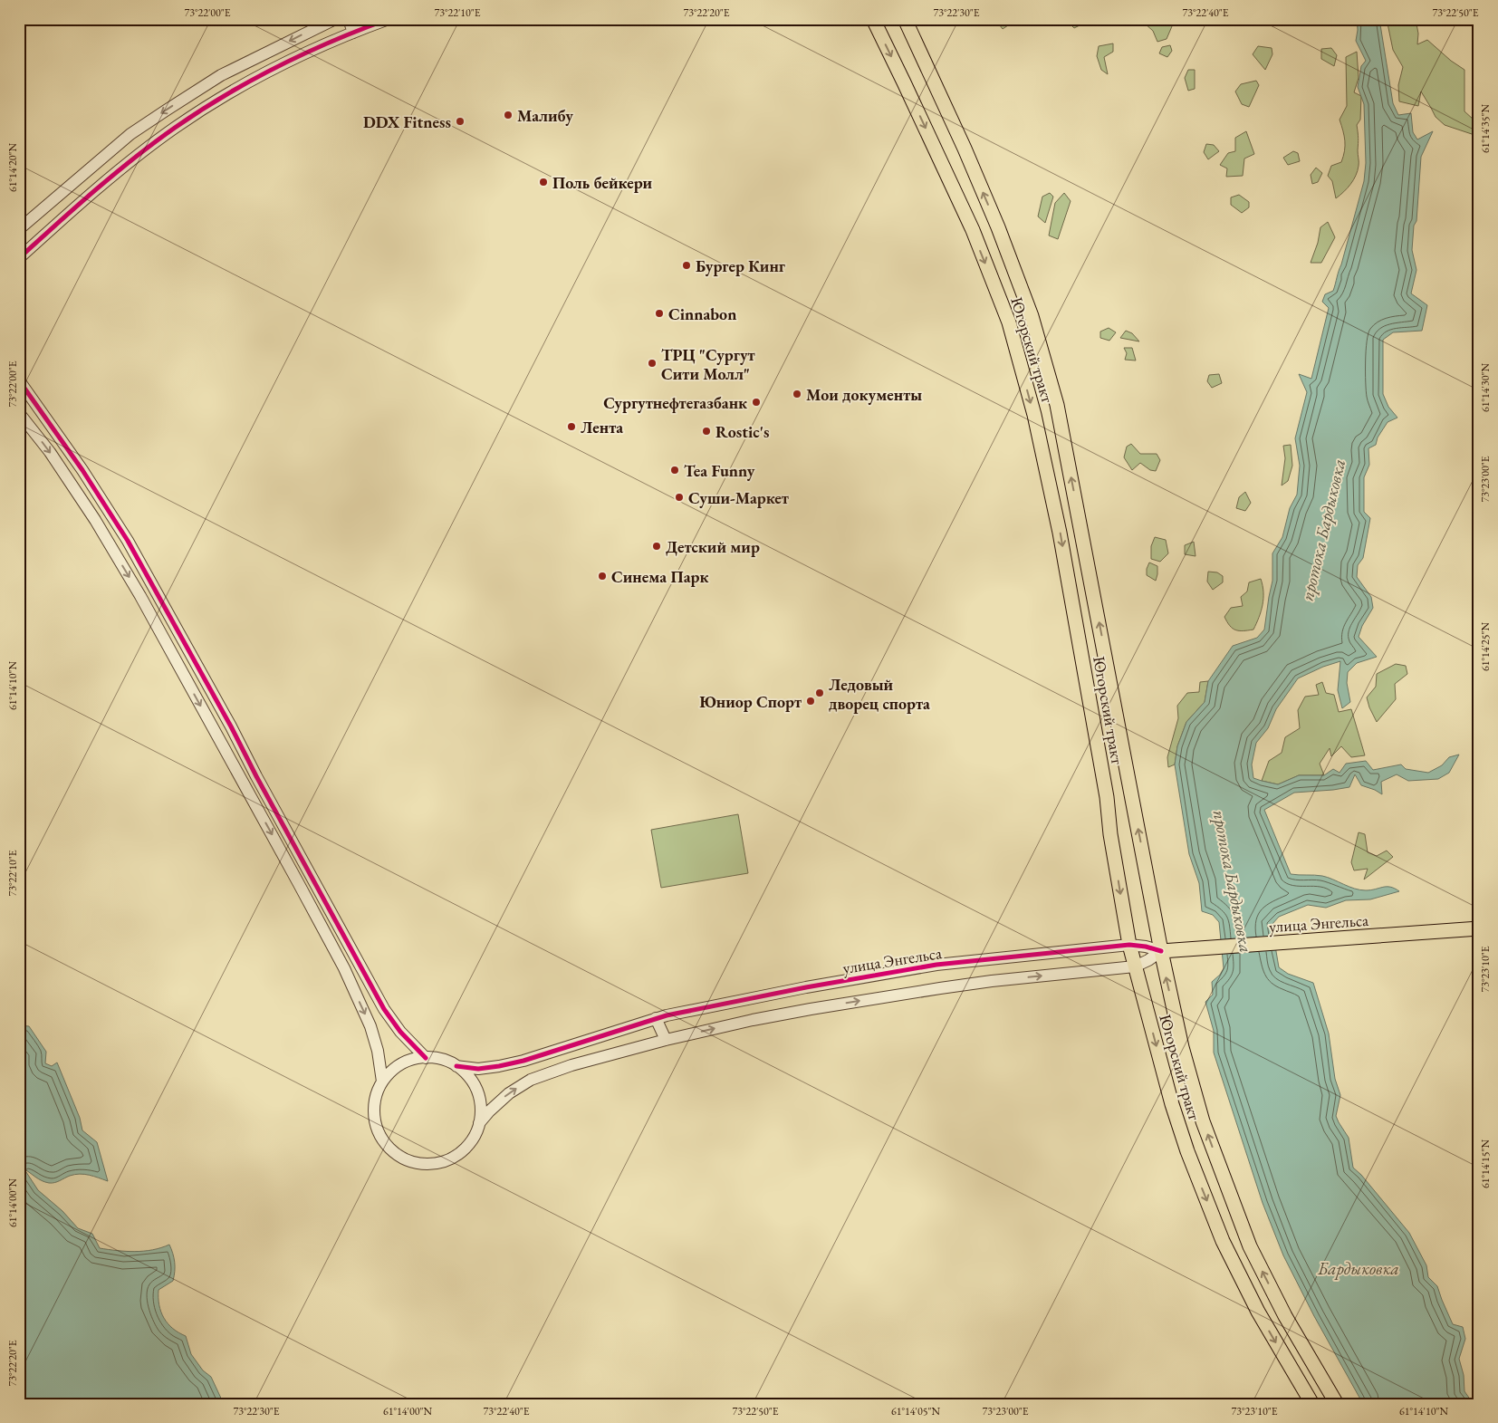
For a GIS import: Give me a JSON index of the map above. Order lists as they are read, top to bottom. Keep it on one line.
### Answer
{"streets":{"main road":["Югорский тракт","улица Энгельса"]},"crossings":[["Югорский тракт","улица Энгельса"]],"water":["протока Бардыковка","Бардыковка"],"places":["Малибу","DDX Fitness","Поль бейкери","Бургер Кинг","Cinnabon","ТРЦ \"Сургут Сити Молл\"","Мои документы","Сургутнефтегазбанк","Лента","Rostic's","Tea Funny","Суши-Маркет","Детский мир","Синема Парк","Ледовый дворец спорта","Юниор Спорт"],"coordinates":["73°22'00\"E","73°22'10\"E","73°22'20\"E","73°22'30\"E","73°22'40\"E","73°22'50\"E","61°14'35\"N","61°14'20\"N","61°14'30\"N","73°23'00\"E","61°14'25\"N","61°14'10\"N","73°23'10\"E","61°14'15\"N","61°14'00\"N","61°14'05\"N"]}
